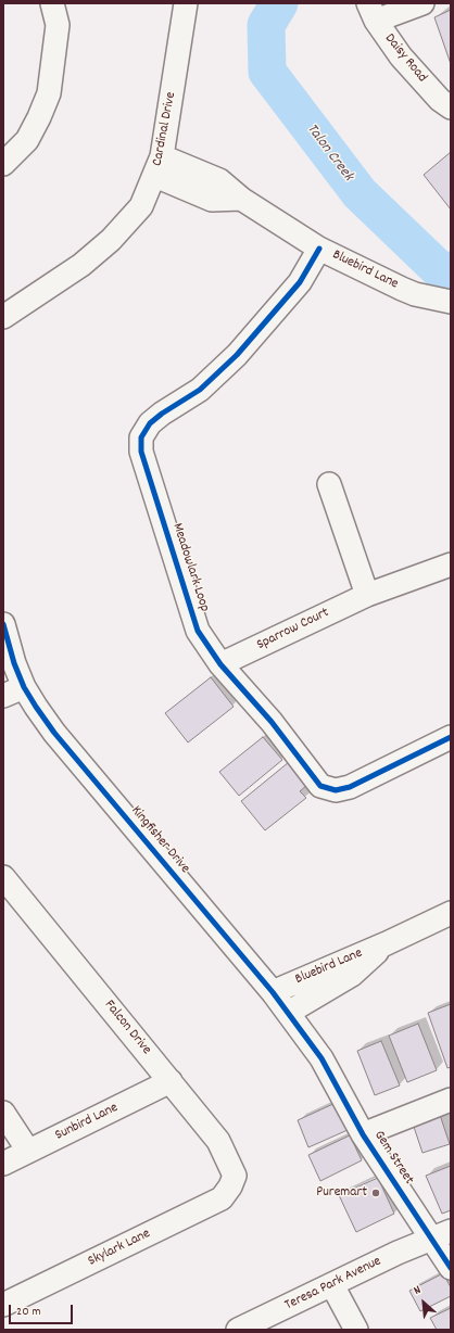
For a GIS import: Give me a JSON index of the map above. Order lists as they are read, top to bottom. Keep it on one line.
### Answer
{"streets":{"street":["Daisy Road","Cardinal Drive","Bluebird Lane","Meadowlark Loop","Sparrow Court","Kingfisher Drive","Falcon Drive","Sunbird Lane","Gem Street","Skylark Lane","Teresa Park Avenue"]},"crossings":[["Cardinal Drive","Bluebird Lane"],["Bluebird Lane","Meadowlark Loop"],["Bluebird Lane","Kingfisher Drive"],["Meadowlark Loop","Sparrow Court"],["Kingfisher Drive","Gem Street"],["Falcon Drive","Sunbird Lane"],["Falcon Drive","Skylark Lane"],["Gem Street","Teresa Park Avenue"]],"water":["Talon Creek"],"places":["Puremart"],"scale_bar":"20 m","north":"top left"}
